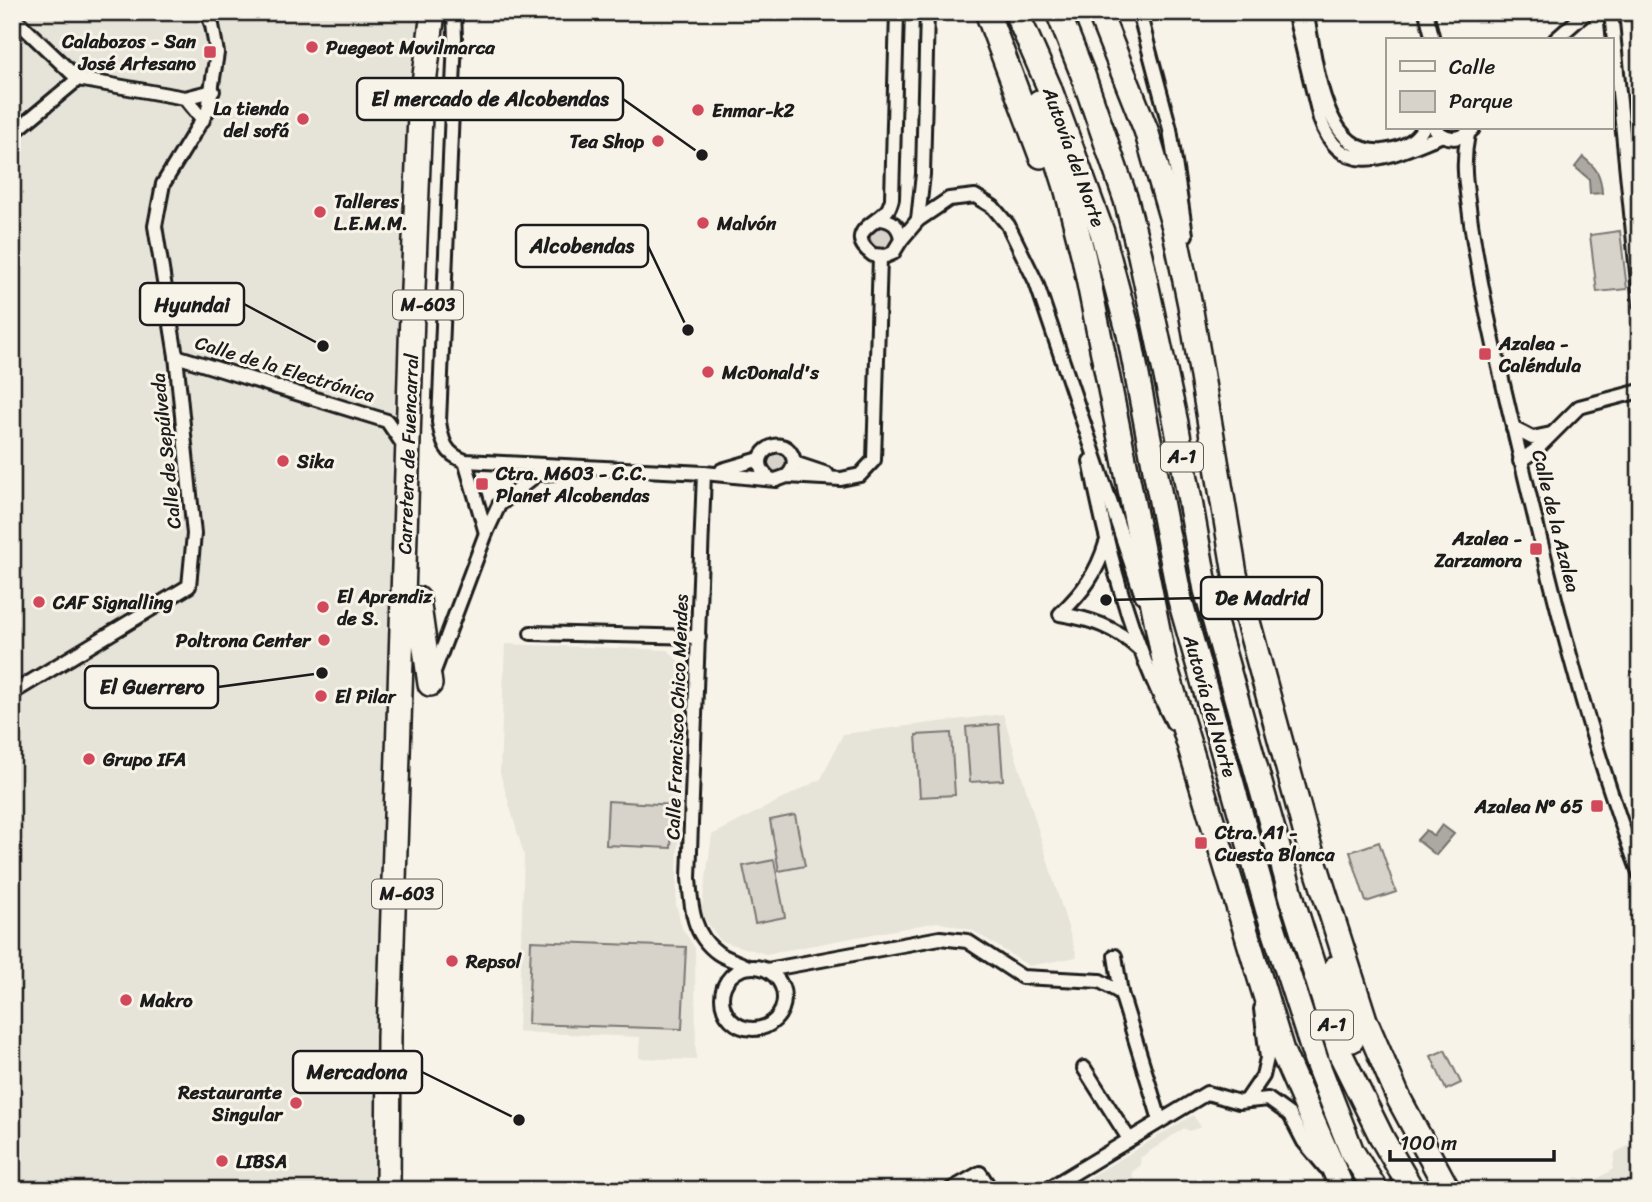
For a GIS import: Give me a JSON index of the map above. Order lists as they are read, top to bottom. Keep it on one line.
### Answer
{"streets":{"highway":["Autovía del Norte","M-603","Carretera de Fuencarral","A-1"],"street":["Calle de la Electrónica","Calle de Sepúlveda","Calle de la Azalea","Calle Francisco Chico Mendes"]},"crossings":[["Calle de la Electrónica","Calle de Sepúlveda"],["Calle de la Electrónica","Carretera de Fuencarral"]],"places":{"other":["Puegeot Movilmarca","Enmar-k2","La tienda del sofá","Tea Shop","El mercado de Alcobendas","Talleres L.E.M.M.","Malvón","Alcobendas","Hyundai","McDonald's","Sika","De Madrid","CAF Signalling","El Aprendiz de S.","Poltrona Center","El Guerrero","El Pilar","Grupo IFA","Repsol","Makro","Restaurante Singular","Mercadona","LIBSA"],"transit":["Calabozos - San José Artesano","Azalea - Caléndula","Ctra. M603 - C.C. Planet Alcobendas","Azalea - Zarzamora","Azalea Nº 65","Ctra. A1 - Cuesta Blanca"]},"legend":["Calle","Parque"],"scale_bar":"100 m"}
